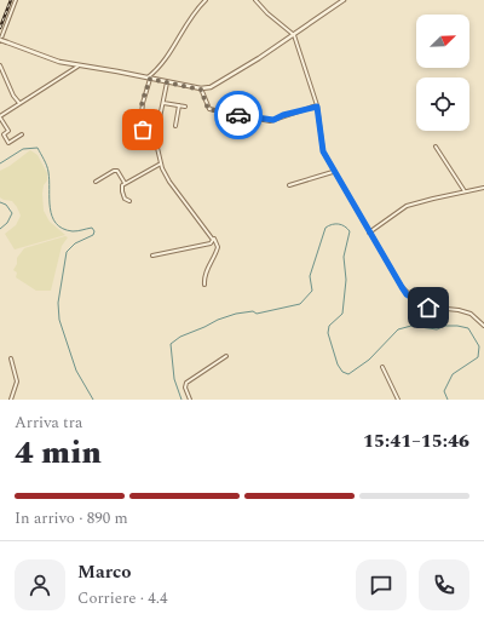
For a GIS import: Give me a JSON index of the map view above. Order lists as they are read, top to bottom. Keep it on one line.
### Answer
{"north":"top right","page":{"heading":["4 min","Arriva tra","15:41–15:46"],"panel":["Marco","Corriere · 4.4"],"bar":"In arrivo · 890 m"}}
